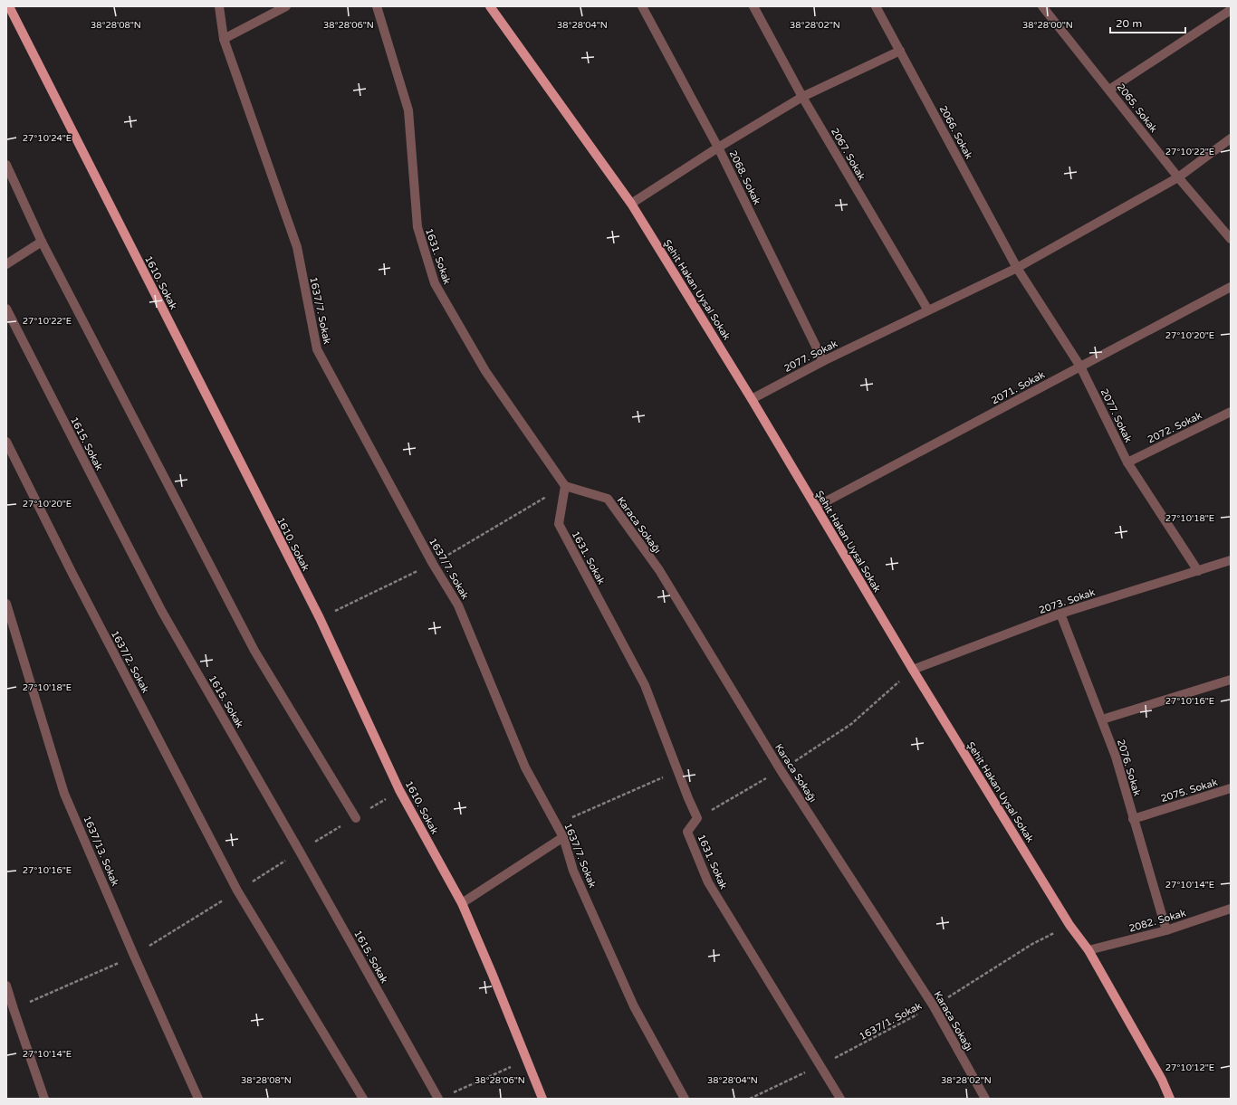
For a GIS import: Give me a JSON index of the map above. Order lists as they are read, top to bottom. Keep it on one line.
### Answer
{"streets":{"main road":["1610. Sokak","Şehit Hakan Uysal Sokak"],"street":["2065. Sokak","2066. Sokak","2067. Sokak","2068. Sokak","1631. Sokak","1637/7. Sokak","2077. Sokak","2071. Sokak","2072. Sokak","1615. Sokak","Karaca Sokağı","2073. Sokak","1637/2. Sokak","2076. Sokak","2075. Sokak","1637/13. Sokak","2082. Sokak"],"path":["1637/1. Sokak"]},"crossings":[["2065. Sokak","2077. Sokak"],["2066. Sokak","2077. Sokak"],["2067. Sokak","2077. Sokak"],["2068. Sokak","2077. Sokak"],["1631. Sokak","Karaca Sokağı"],["1631. Sokak","1637/1. Sokak"],["Şehit Hakan Uysal Sokak","2077. Sokak"],["Şehit Hakan Uysal Sokak","2071. Sokak"],["Şehit Hakan Uysal Sokak","2073. Sokak"],["Şehit Hakan Uysal Sokak","2082. Sokak"],["Şehit Hakan Uysal Sokak","1637/1. Sokak"],["2077. Sokak","2071. Sokak"],["2077. Sokak","2072. Sokak"],["2077. Sokak","2073. Sokak"],["Karaca Sokağı","1637/1. Sokak"],["2073. Sokak","2076. Sokak"],["2076. Sokak","2075. Sokak"],["2076. Sokak","2082. Sokak"]],"scale_bar":"20 m","coordinates":["38°28'08\"N","38°28'06\"N","38°28'04\"N","38°28'02\"N","38°28'00\"N","27°10'24\"E","27°10'22\"E","27°10'20\"E","27°10'18\"E","27°10'16\"E","27°10'14\"E","27°10'12\"E"]}
